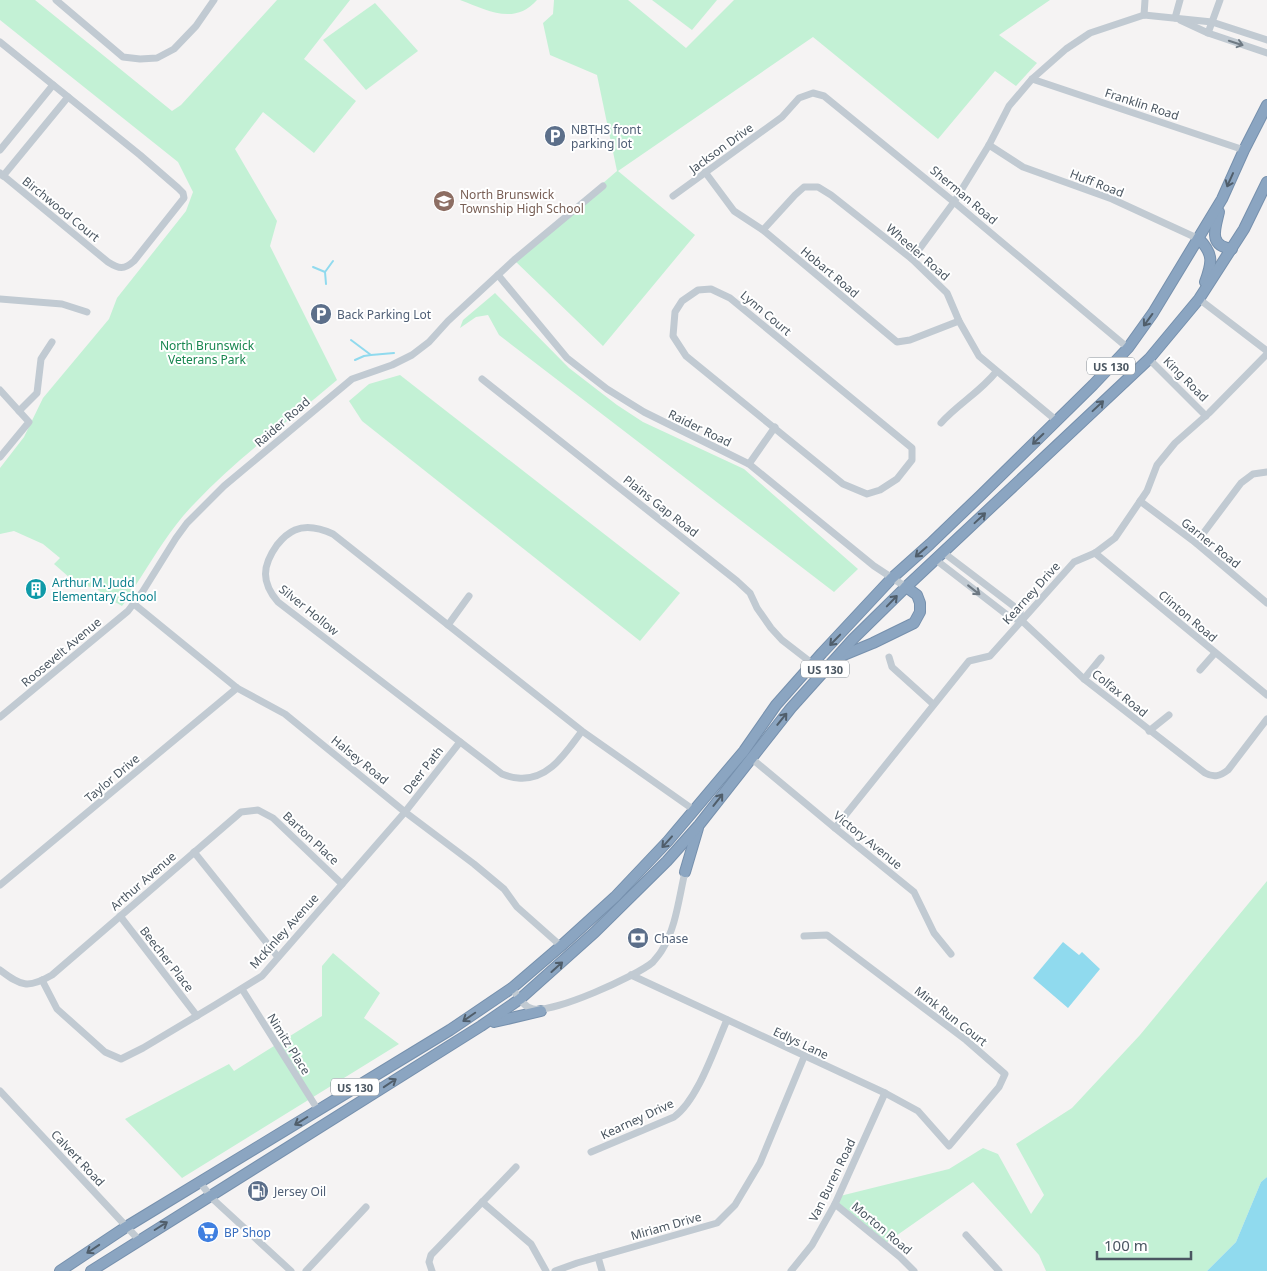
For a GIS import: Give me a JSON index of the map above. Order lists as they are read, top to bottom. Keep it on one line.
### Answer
{"streets":{"highway":["US 130"],"street":["Franklin Road","Jackson Drive","Huff Road","Sherman Road","Birchwood Court","Wheeler Road","Hobart Road","Lynn Court","King Road","Raider Road","Plains Gap Road","Garner Road","Kearney Drive","Silver Hollow","Clinton Road","Roosevelt Avenue","Colfax Road","Halsey Road","Deer Path","Taylor Drive","Barton Place","Victory Avenue","Arthur Avenue","McKinley Avenue","Beecher Place","Mink Run Court","Edlys Lane","Nimitz Place","Calvert Road","Van Buren Road","Miriam Drive","Morton Road"]},"crossings":[["Franklin Road","US 130"],["Jackson Drive","Sherman Road"],["Jackson Drive","Hobart Road"],["Huff Road","US 130"],["Sherman Road","US 130"],["Wheeler Road","Hobart Road"],["Wheeler Road","US 130"],["US 130","King Road"],["US 130","Raider Road"],["US 130","Plains Gap Road"],["US 130","Silver Hollow"],["US 130","Colfax Road"],["US 130","Halsey Road"],["US 130","Victory Avenue"],["US 130","Nimitz Place"],["US 130","Calvert Road"],["King Road","Kearney Drive"],["Raider Road","Roosevelt Avenue"],["Garner Road","Kearney Drive"],["Kearney Drive","Clinton Road"],["Kearney Drive","Colfax Road"],["Kearney Drive","Victory Avenue"],["Kearney Drive","Edlys Lane"],["Silver Hollow","Deer Path"],["Roosevelt Avenue","Halsey Road"],["Halsey Road","Deer Path"],["Halsey Road","Taylor Drive"],["Halsey Road","McKinley Avenue"],["Deer Path","McKinley Avenue"],["Barton Place","Arthur Avenue"],["Barton Place","McKinley Avenue"],["Arthur Avenue","McKinley Avenue"],["Arthur Avenue","Beecher Place"],["McKinley Avenue","Beecher Place"],["McKinley Avenue","Nimitz Place"],["Mink Run Court","Edlys Lane"],["Edlys Lane","Van Buren Road"],["Edlys Lane","Miriam Drive"],["Van Buren Road","Morton Road"]],"parks":["North Brunswick Veterans Park"],"places":{"parking":["NBTHS front parking lot","Back Parking Lot"],"school or university":["North Brunswick Township High School"],"building":["Arthur M. Judd Elementary School"],"bank":["Chase"],"fuel station":["Jersey Oil"],"supermarket":["BP Shop"]},"scale_bar":"100 m"}
